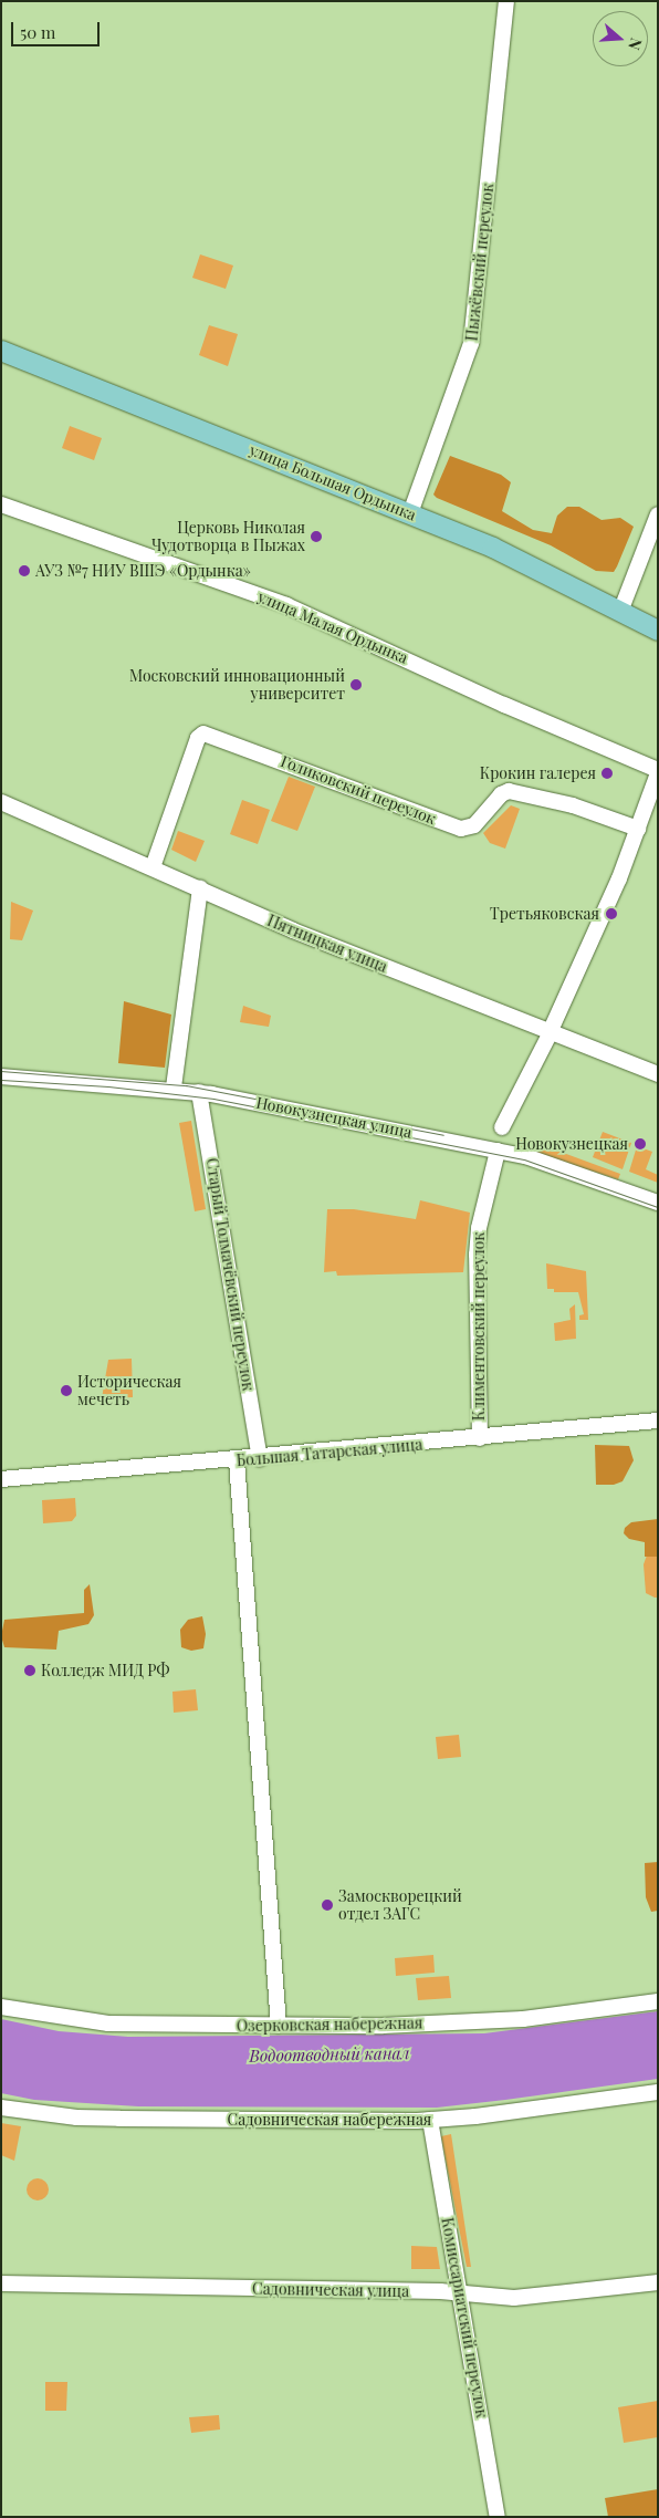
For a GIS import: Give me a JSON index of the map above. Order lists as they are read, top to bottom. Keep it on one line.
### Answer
{"streets":{"main road":["улица Большая Ордынка"],"street":["Пыжёвский переулок","улица Малая Ордынка","Голиковский переулок","Пятницкая улица","Новокузнецкая улица","Старый Толмачёвский переулок","Климентовский переулок","Большая Татарская улица","Озерковская набережная","Садовническая набережная","Садовническая улица","Комиссариатский переулок"]},"crossings":[["Пыжёвский переулок","улица Большая Ордынка"],["Голиковский переулок","Пятницкая улица"],["Новокузнецкая улица","Старый Толмачёвский переулок"],["Новокузнецкая улица","Климентовский переулок"],["Старый Толмачёвский переулок","Большая Татарская улица"],["Климентовский переулок","Большая Татарская улица"],["Садовническая набережная","Комиссариатский переулок"],["Садовническая улица","Комиссариатский переулок"]],"water":["Водоотводный канал"],"places":["Церковь Николая Чудотворца в Пыжах","АУЗ №7 НИУ ВШЭ «Ордынка»","Московский инновационный университет","Крокин галерея","Третьяковская","Новокузнецкая","Историческая мечеть","Колледж МИД РФ","Замоскворецкий отдел ЗАГС"],"scale_bar":"50 m","north":"right"}
